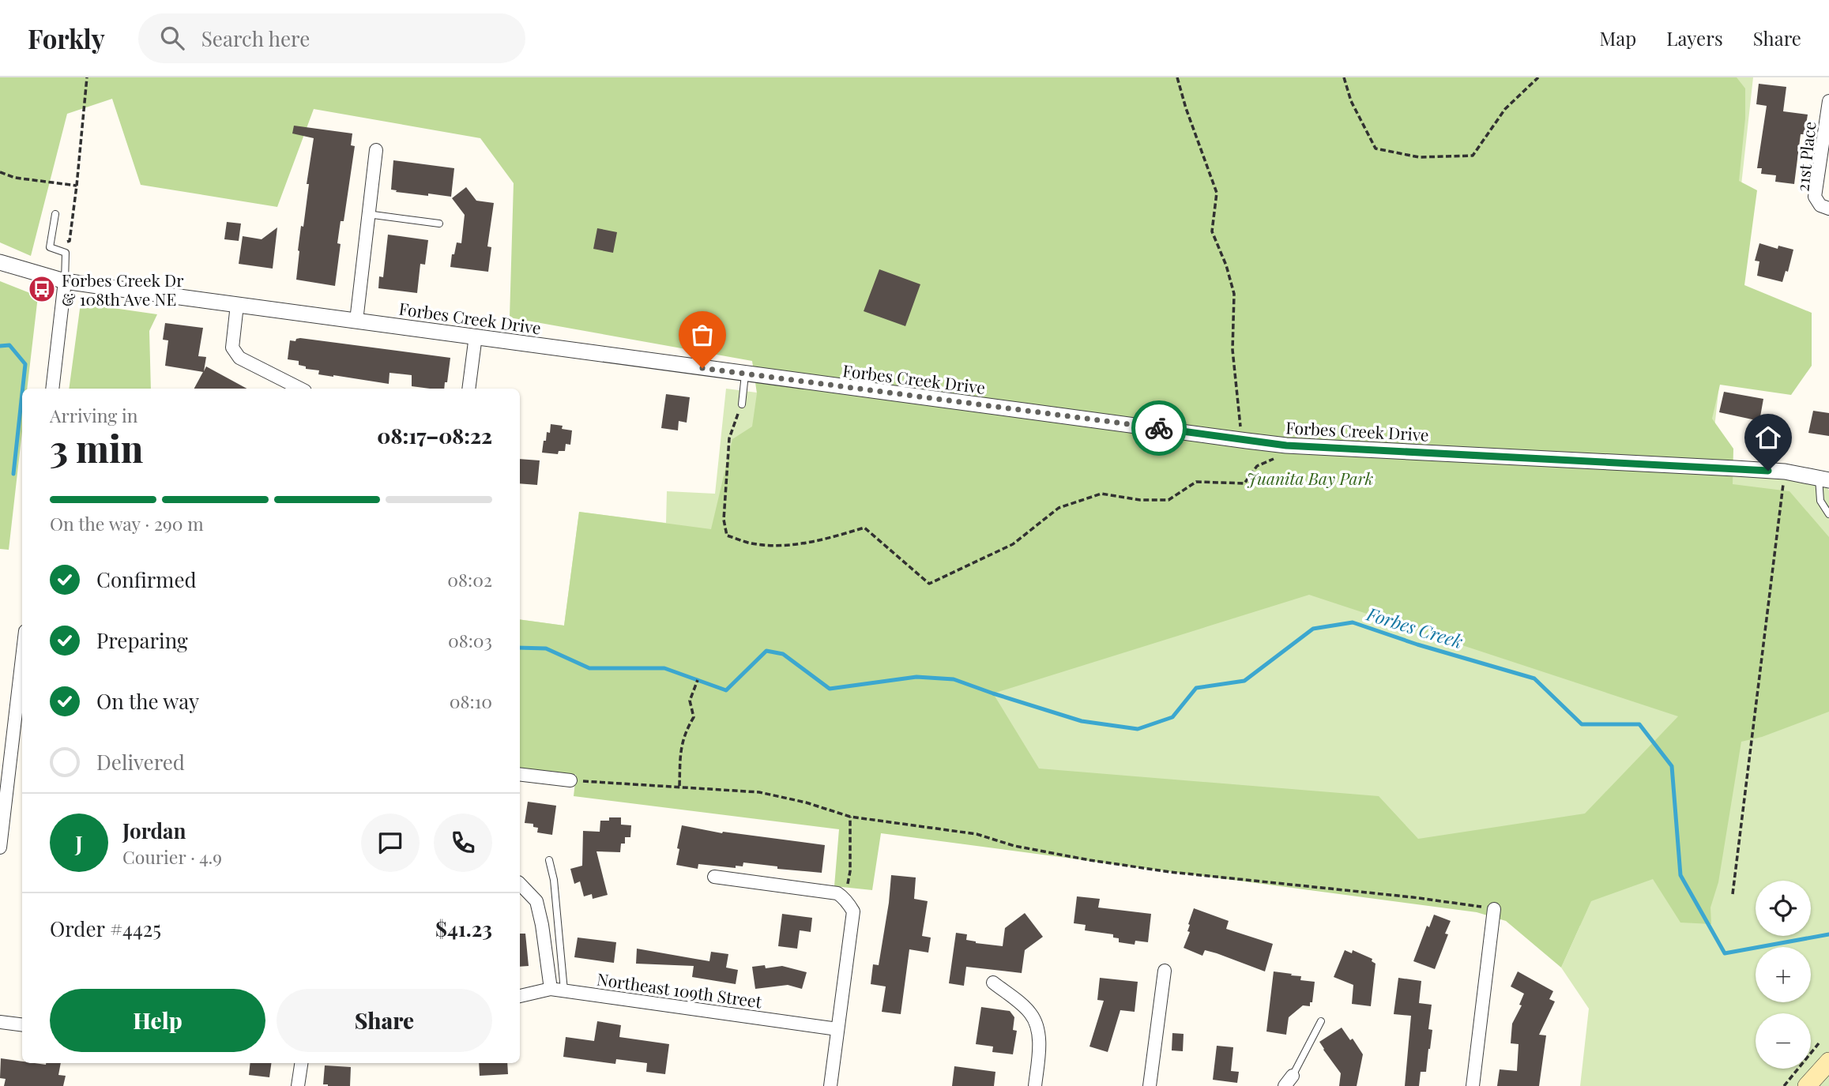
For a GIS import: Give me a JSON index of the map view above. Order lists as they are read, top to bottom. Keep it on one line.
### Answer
{"streets":{"street":["21st Place","Forbes Creek Drive","Northeast 109th Street"]},"water":["Forbes Creek"],"parks":["Juanita Bay Park"],"places":{"bus stop":["Forbes Creek Dr & 108th Ave NE"]},"page":{"header":"Forkly","search":"Search here","nav":["Map","Layers","Share"],"heading":["3 min","Arriving in","08:17–08:22"],"panel":["Jordan","Courier · 4.9","Order #4425","$41.23"],"bar":"On the way · 290 m","list":[["Confirmed","08:02"],["Preparing","08:03"],["On the way","08:10"],"Delivered"],"round":"J","map_buttons":["+","−"],"buttons":["Help","Share"]}}
